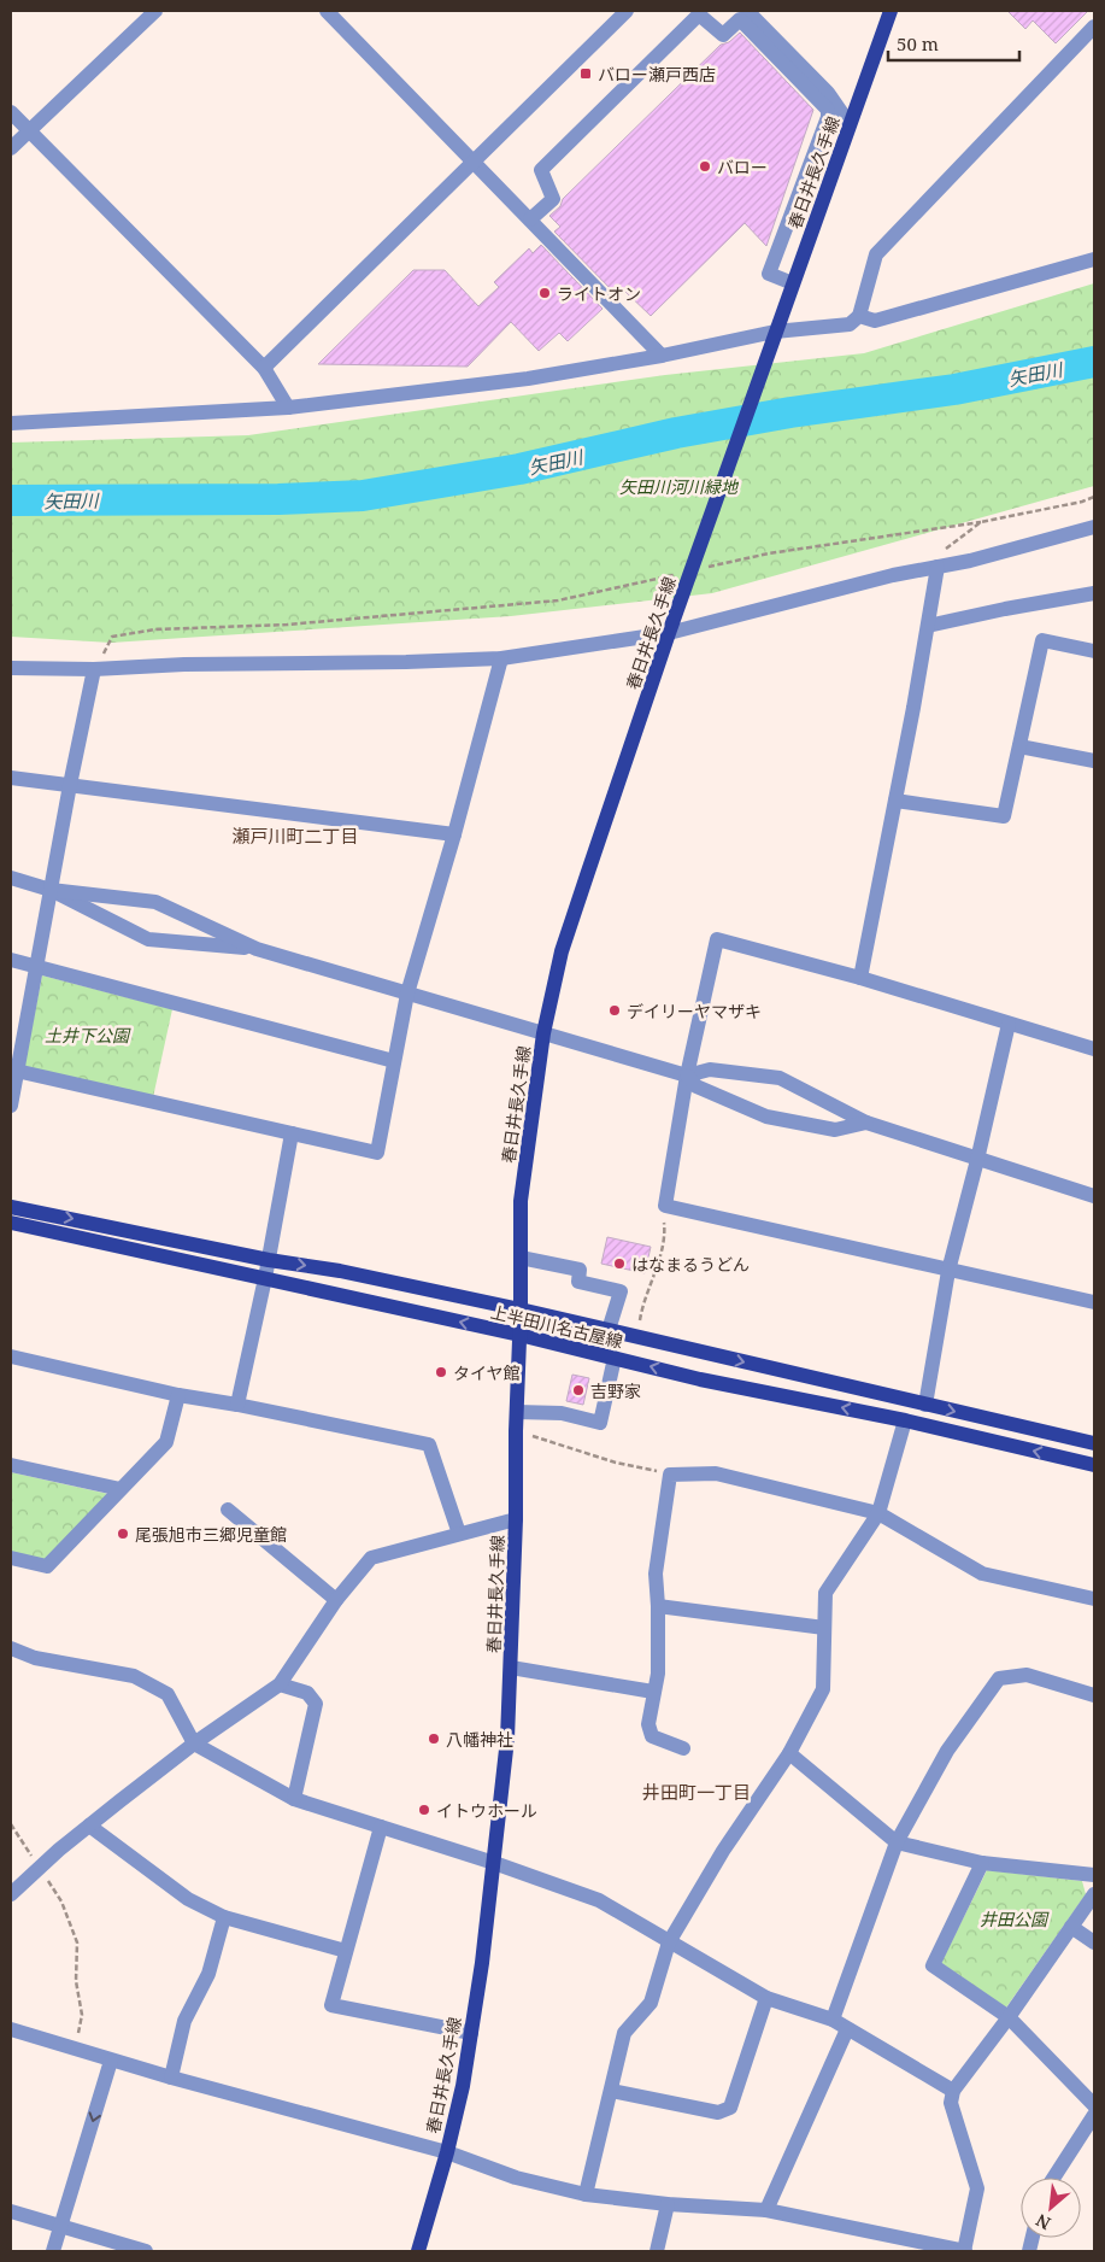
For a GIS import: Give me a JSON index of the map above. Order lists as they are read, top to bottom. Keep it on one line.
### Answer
{"streets":{"main road":["春日井長久手線","上半田川名古屋線"]},"crossings":[["春日井長久手線","上半田川名古屋線"]],"districts":["瀬戸川町二丁目","井田町一丁目"],"water":["矢田川"],"parks":["矢田川河川緑地","土井下公園","井田公園"],"places":{"transit":["バロー瀬戸西店"],"other":["バロー","ライトオン","デイリーヤマザキ","はなまるうどん","タイヤ館","吉野家","尾張旭市三郷児童館","八幡神社","イトウホール"]},"scale_bar":"50 m","north":"bottom left"}
